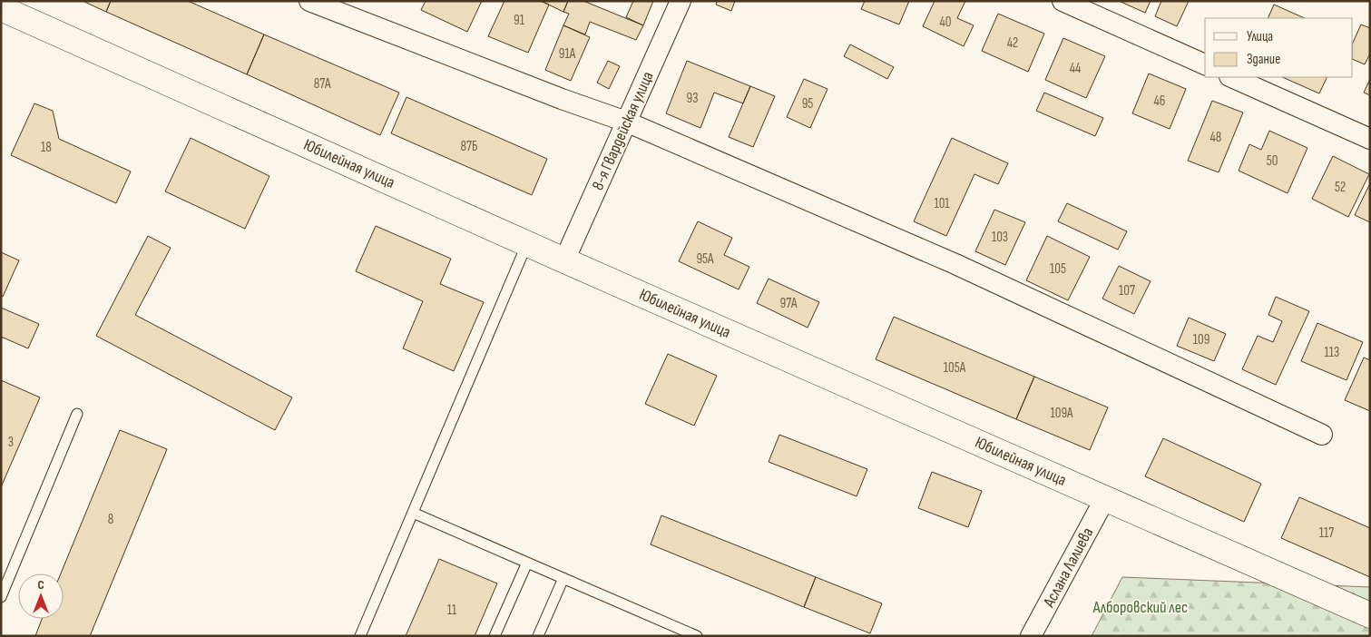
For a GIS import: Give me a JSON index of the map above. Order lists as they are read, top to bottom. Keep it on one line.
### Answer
{"streets":{"main road":["Юбилейная улица"],"street":["8-я Гвардейская улица","Аслана Лалиева"]},"crossings":[["8-я Гвардейская улица","Юбилейная улица"],["Юбилейная улица","Аслана Лалиева"]],"parks":["Алборовский лес"],"house_numbers":["91","40","42","91А","44","87А","93","46","95","48","87Б","18","50","52","101","103","95А","105","107","97А","109","113","105А","109А","3","8","117","11"],"legend":["Улица","Здание"],"north":"top"}
